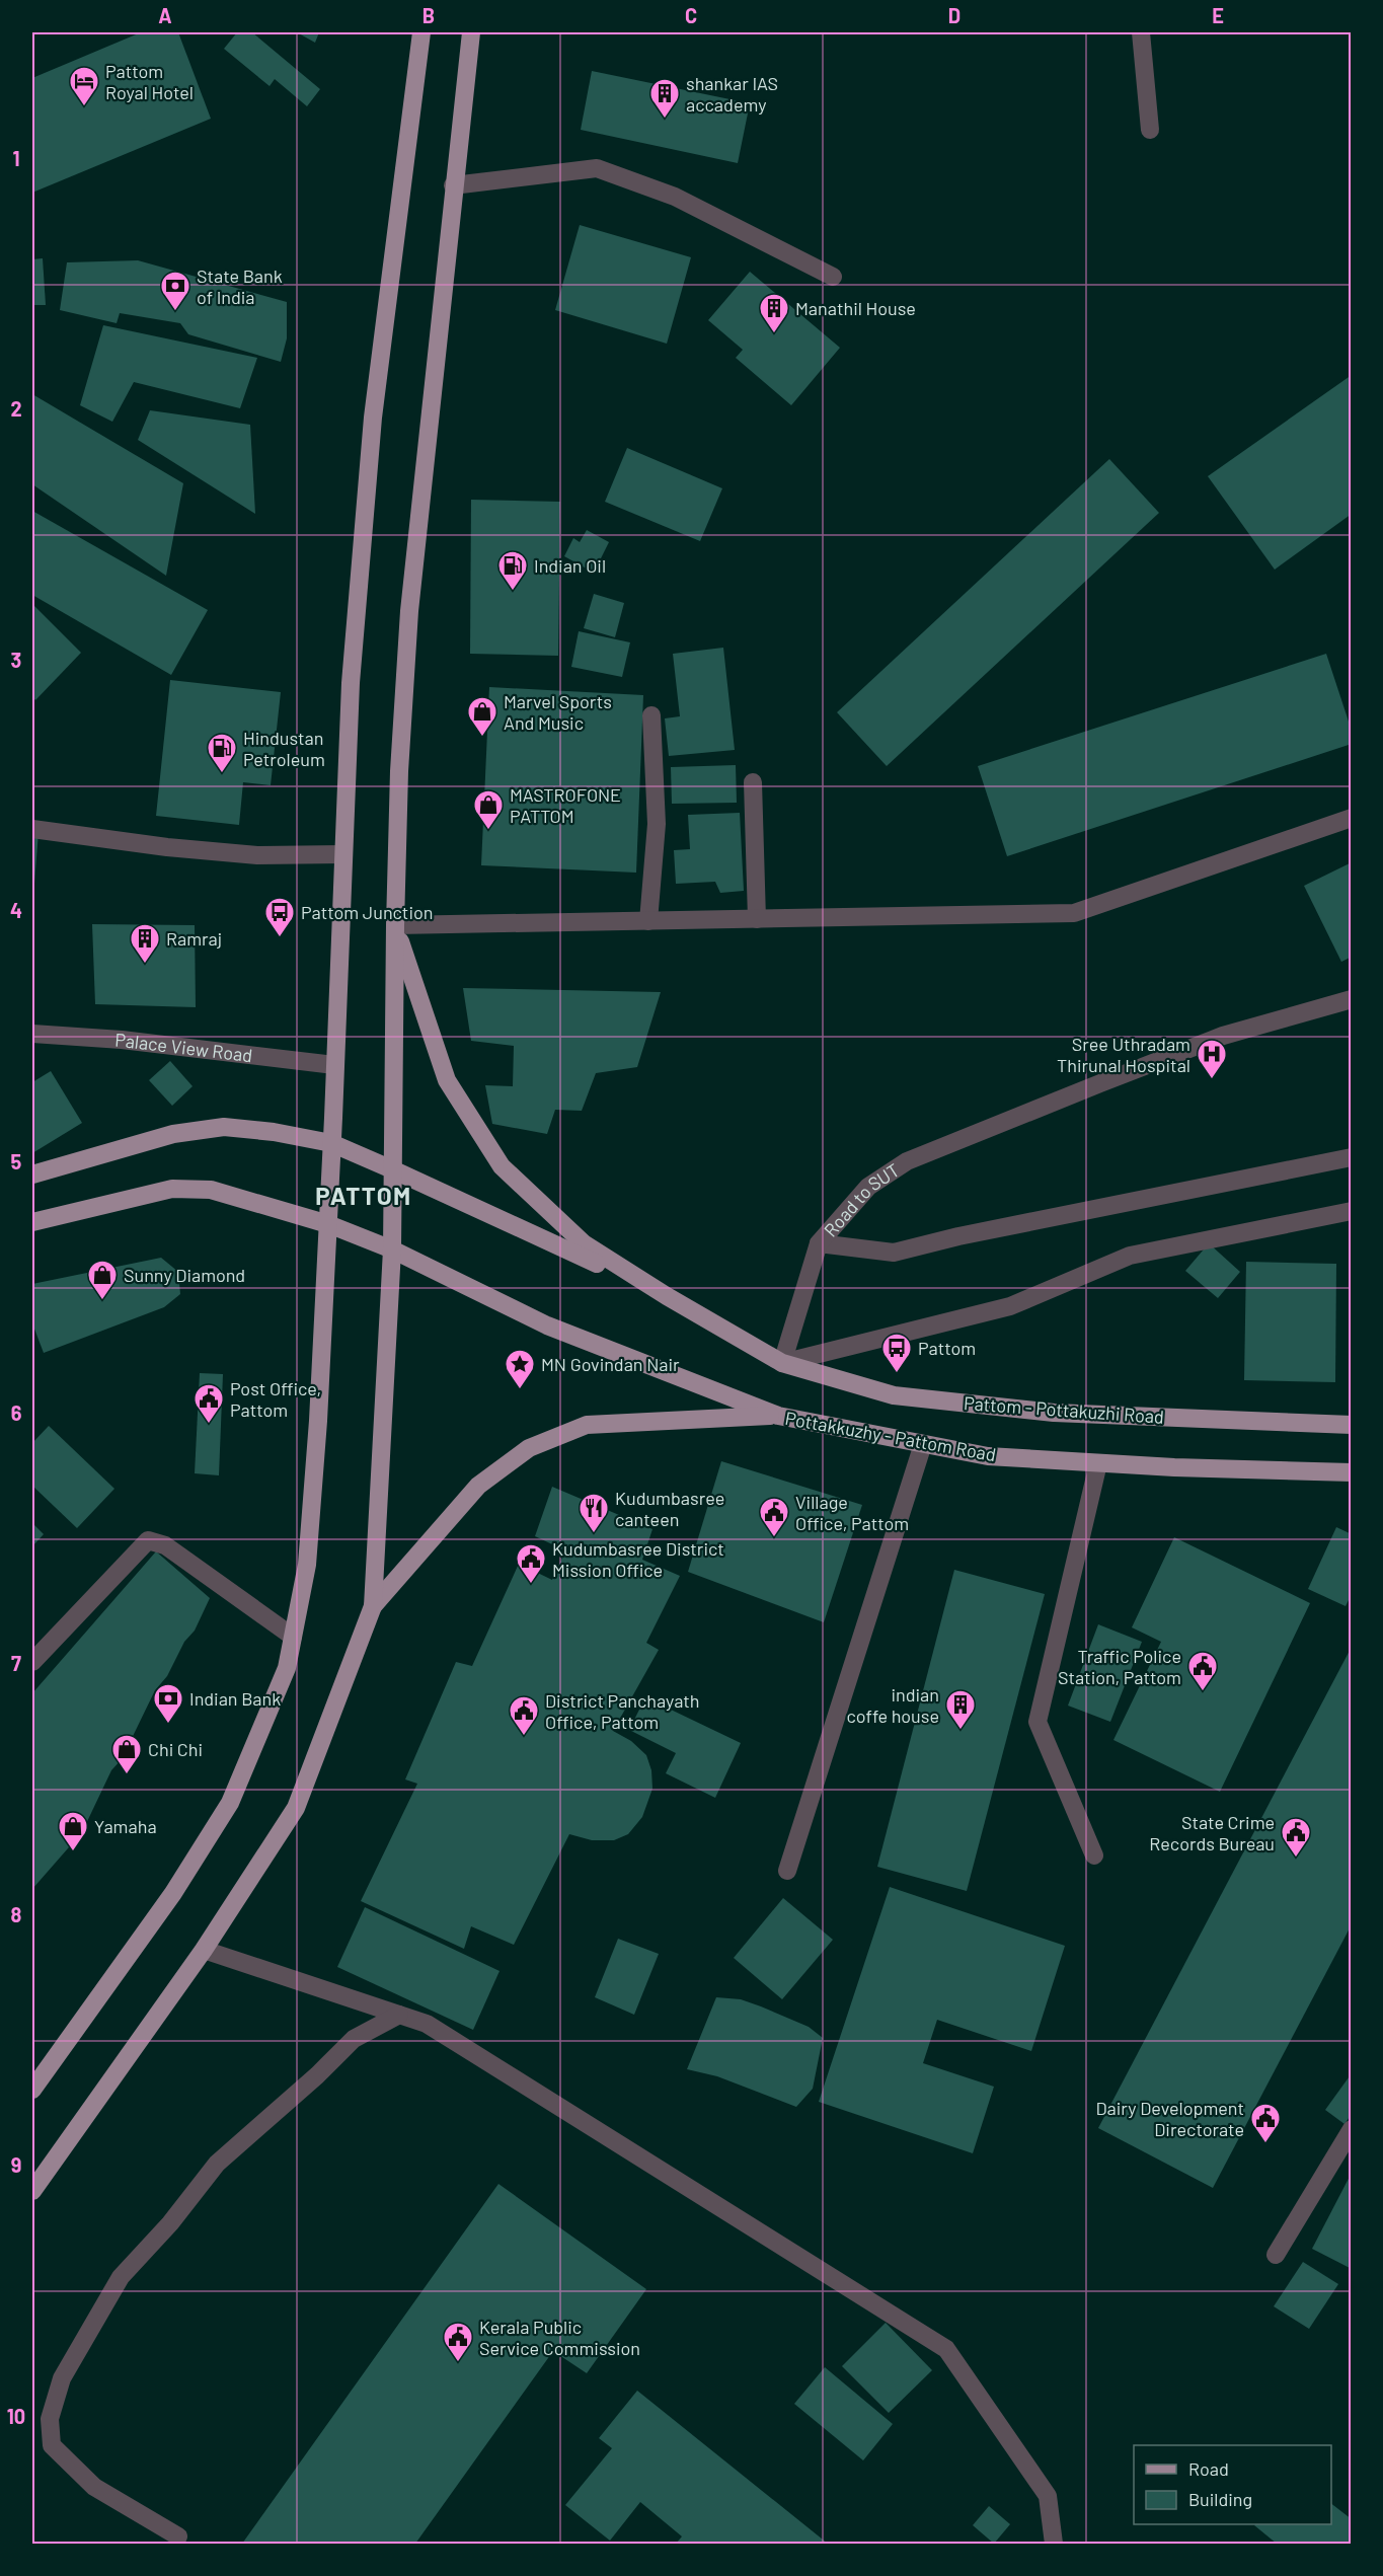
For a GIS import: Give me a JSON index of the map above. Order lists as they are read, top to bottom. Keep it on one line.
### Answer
{"streets":{"main road":["Pattom - Pottakuzhi Road","Pottakkuzhy - Pattom Road"],"street":["Palace View Road","Road to SUT"]},"districts":["PATTOM"],"places":{"hotel":["Pattom Royal Hotel"],"building":["shankar IAS accademy","Manathil House","Ramraj","indian coffe house"],"bank":["State Bank of India","Indian Bank"],"fuel station":["Indian Oil","Hindustan Petroleum"],"shop":["Marvel Sports And Music","MASTROFONE PATTOM","Sunny Diamond","Chi Chi","Yamaha"],"bus stop":["Pattom Junction","Pattom"],"hospital":["Sree Uthradam Thirunal Hospital"],"place":["MN Govindan Nair"],"public building":["Post Office, Pattom","Village Office, Pattom","Kudumbasree District Mission Office","Traffic Police Station, Pattom","District Panchayath Office, Pattom","State Crime Records Bureau","Dairy Development Directorate","Kerala Public Service Commission"],"restaurant":["Kudumbasree canteen"]},"legend":["Road","Building"],"grid":{"columns":["A","B","C","D","E"],"rows":["1","2","3","4","5","6","7","8","9","10"]}}
